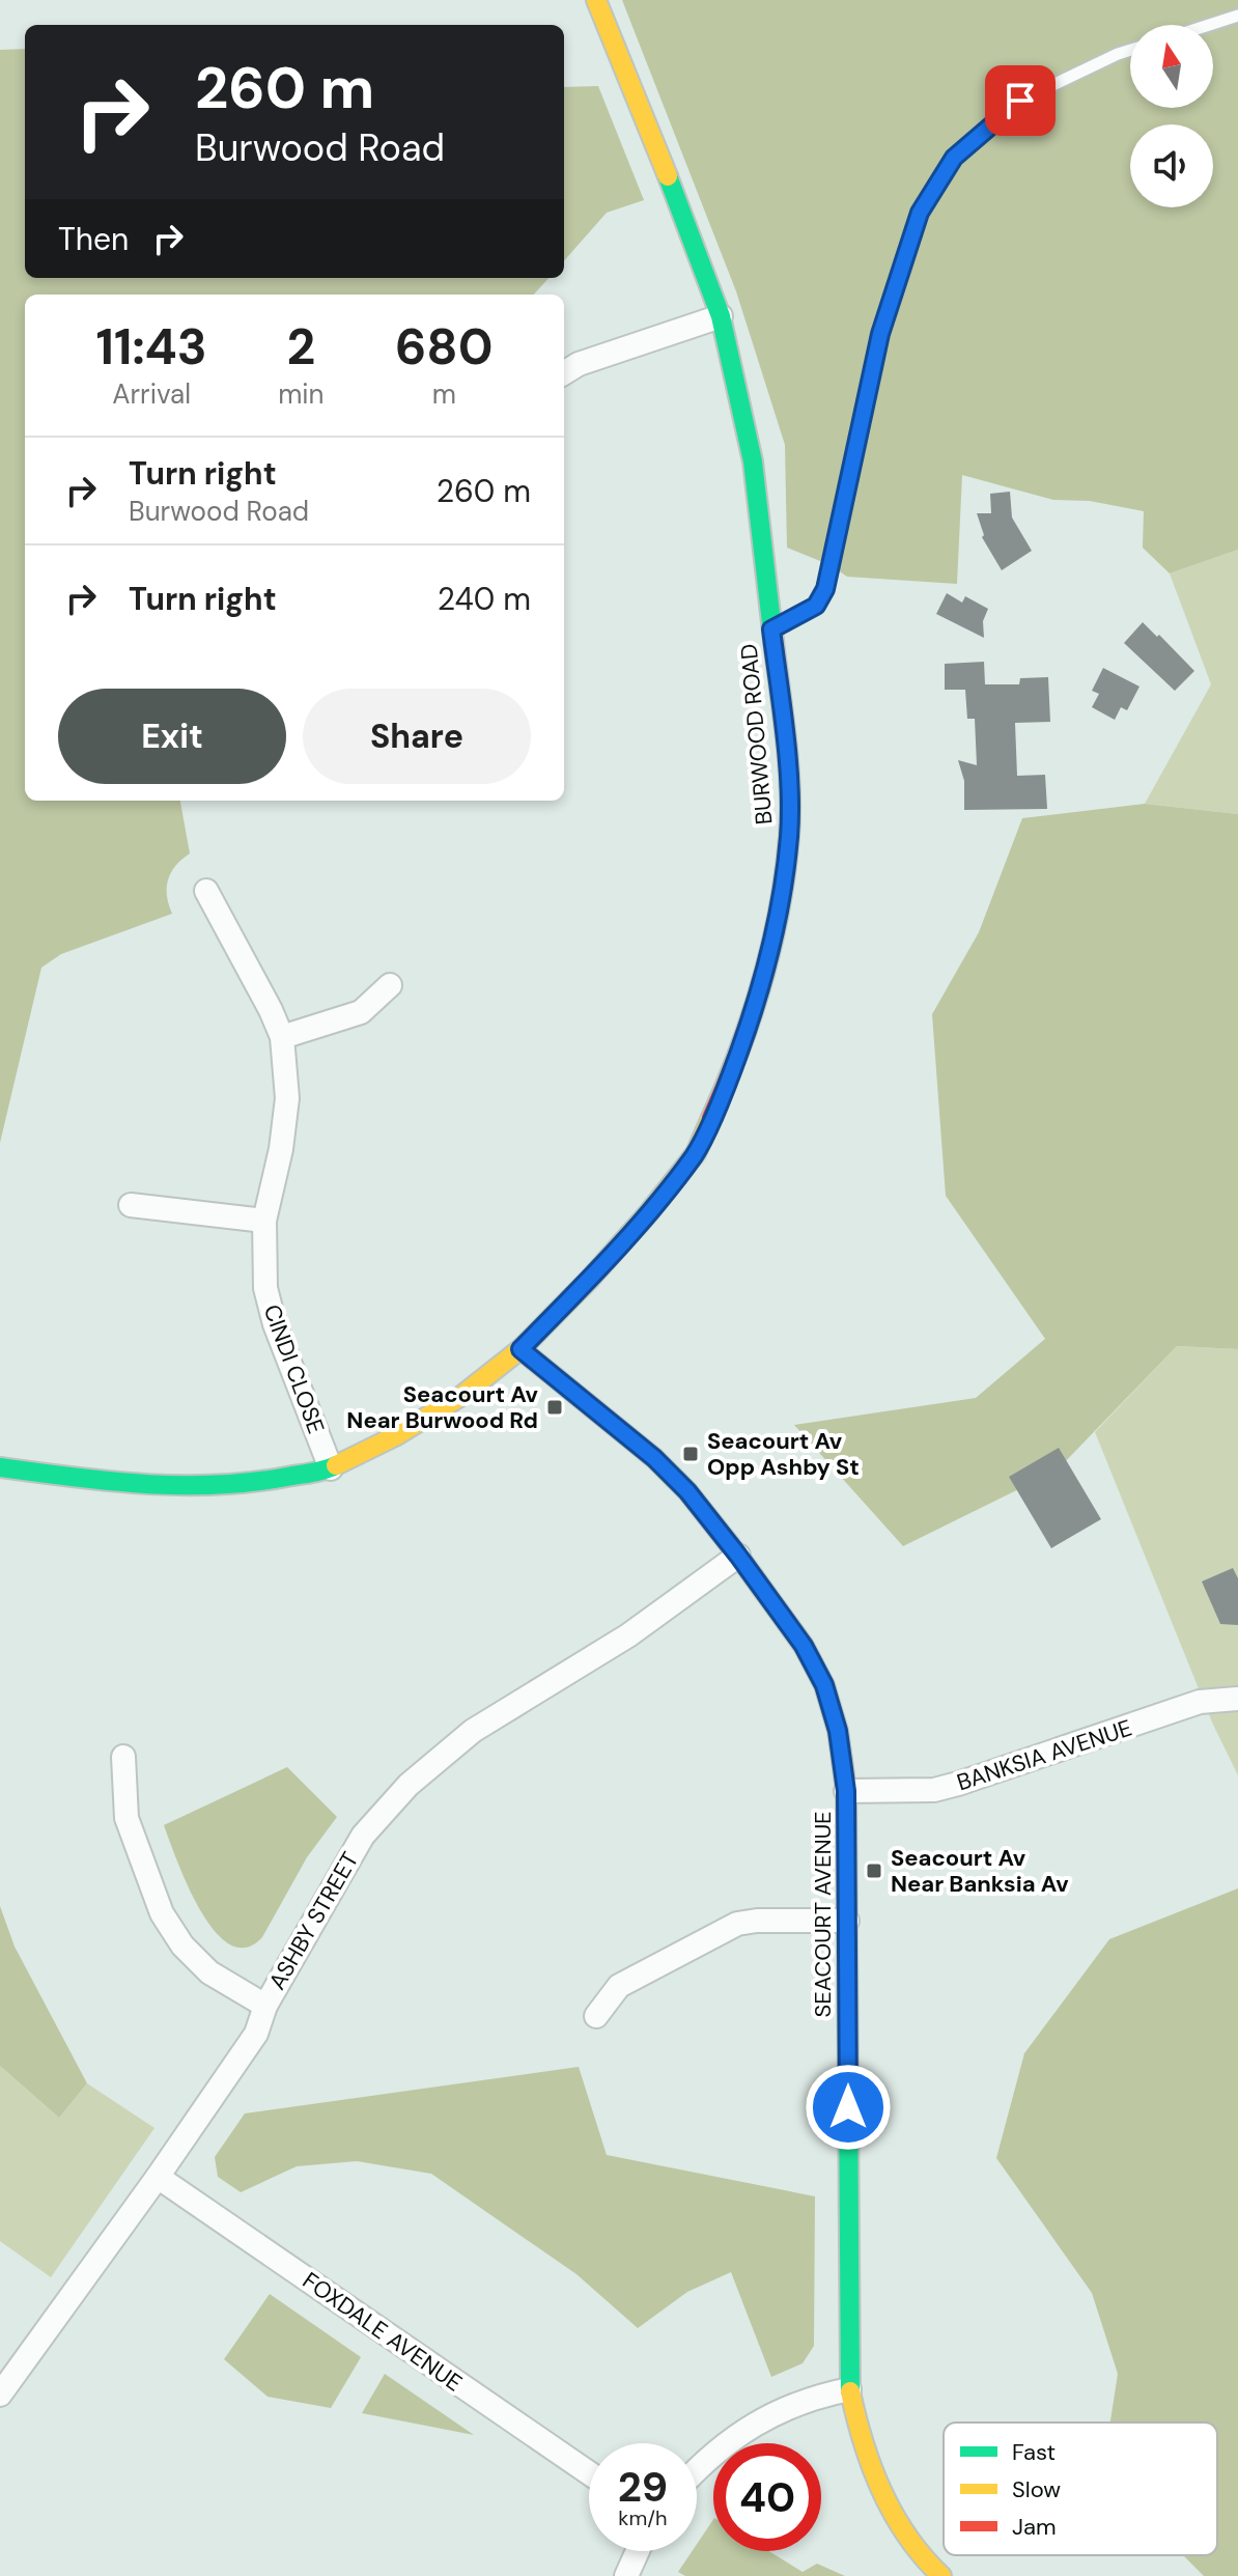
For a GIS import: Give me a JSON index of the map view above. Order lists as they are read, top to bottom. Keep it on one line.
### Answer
{"streets":{"main road":["BURWOOD ROAD","SEACOURT AVENUE"],"street":["CINDI CLOSE","BANKSIA AVENUE","ASHBY STREET","FOXDALE AVENUE"]},"crossings":[["BURWOOD ROAD","CINDI CLOSE"],["BURWOOD ROAD","SEACOURT AVENUE"],["BANKSIA AVENUE","SEACOURT AVENUE"],["SEACOURT AVENUE","ASHBY STREET"],["ASHBY STREET","FOXDALE AVENUE"]],"places":{"transit":["Seacourt Av Near Burwood Rd","Seacourt Av Opp Ashby St","Seacourt Av Near Banksia Av"]},"legend":["Fast","Slow","Jam"],"north":"top","page":{"turn":["260 m","Burwood Road"],"then":"Then","eta":["11:43","Arrival","2","min","680","m"],"list":[{"name":"Turn right","note":"Burwood Road","value":"260 m"},{"name":"Turn right","value":"240 m"}],"buttons":["Exit","Share"],"speed":"29 km/h","limit":"40"}}
